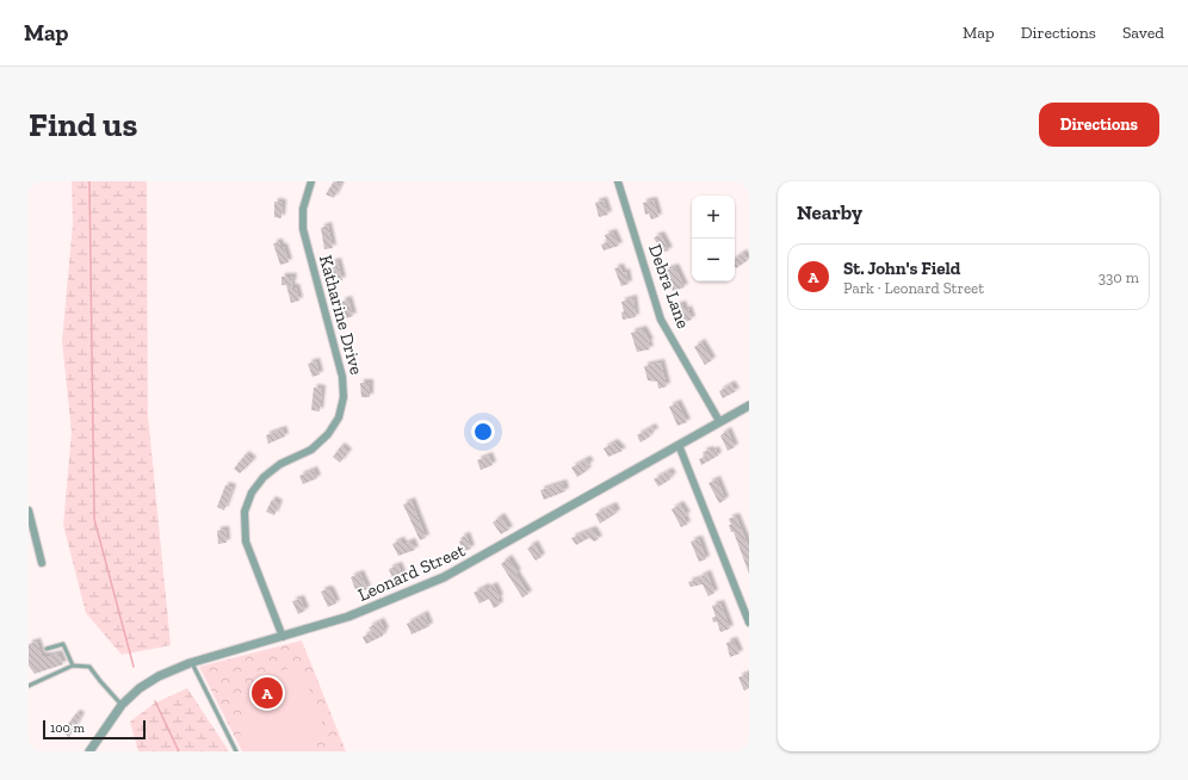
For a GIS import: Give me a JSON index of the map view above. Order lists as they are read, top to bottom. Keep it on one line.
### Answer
{"streets":{"street":["Debra Lane","Katharine Drive","Leonard Street"]},"crossings":[["Debra Lane","Leonard Street"],["Katharine Drive","Leonard Street"]],"scale_bar":"100 m","page":{"header":"Map","nav":["Map","Directions","Saved"],"buttons":"Directions","title":"Find us","heading":"Nearby","map_buttons":["+","−"],"list":[{"mark":"A","name":"St. John's Field","note":"Park · Leonard Street","value":"330 m"}],"pins":"A","scale":"100 m"}}
